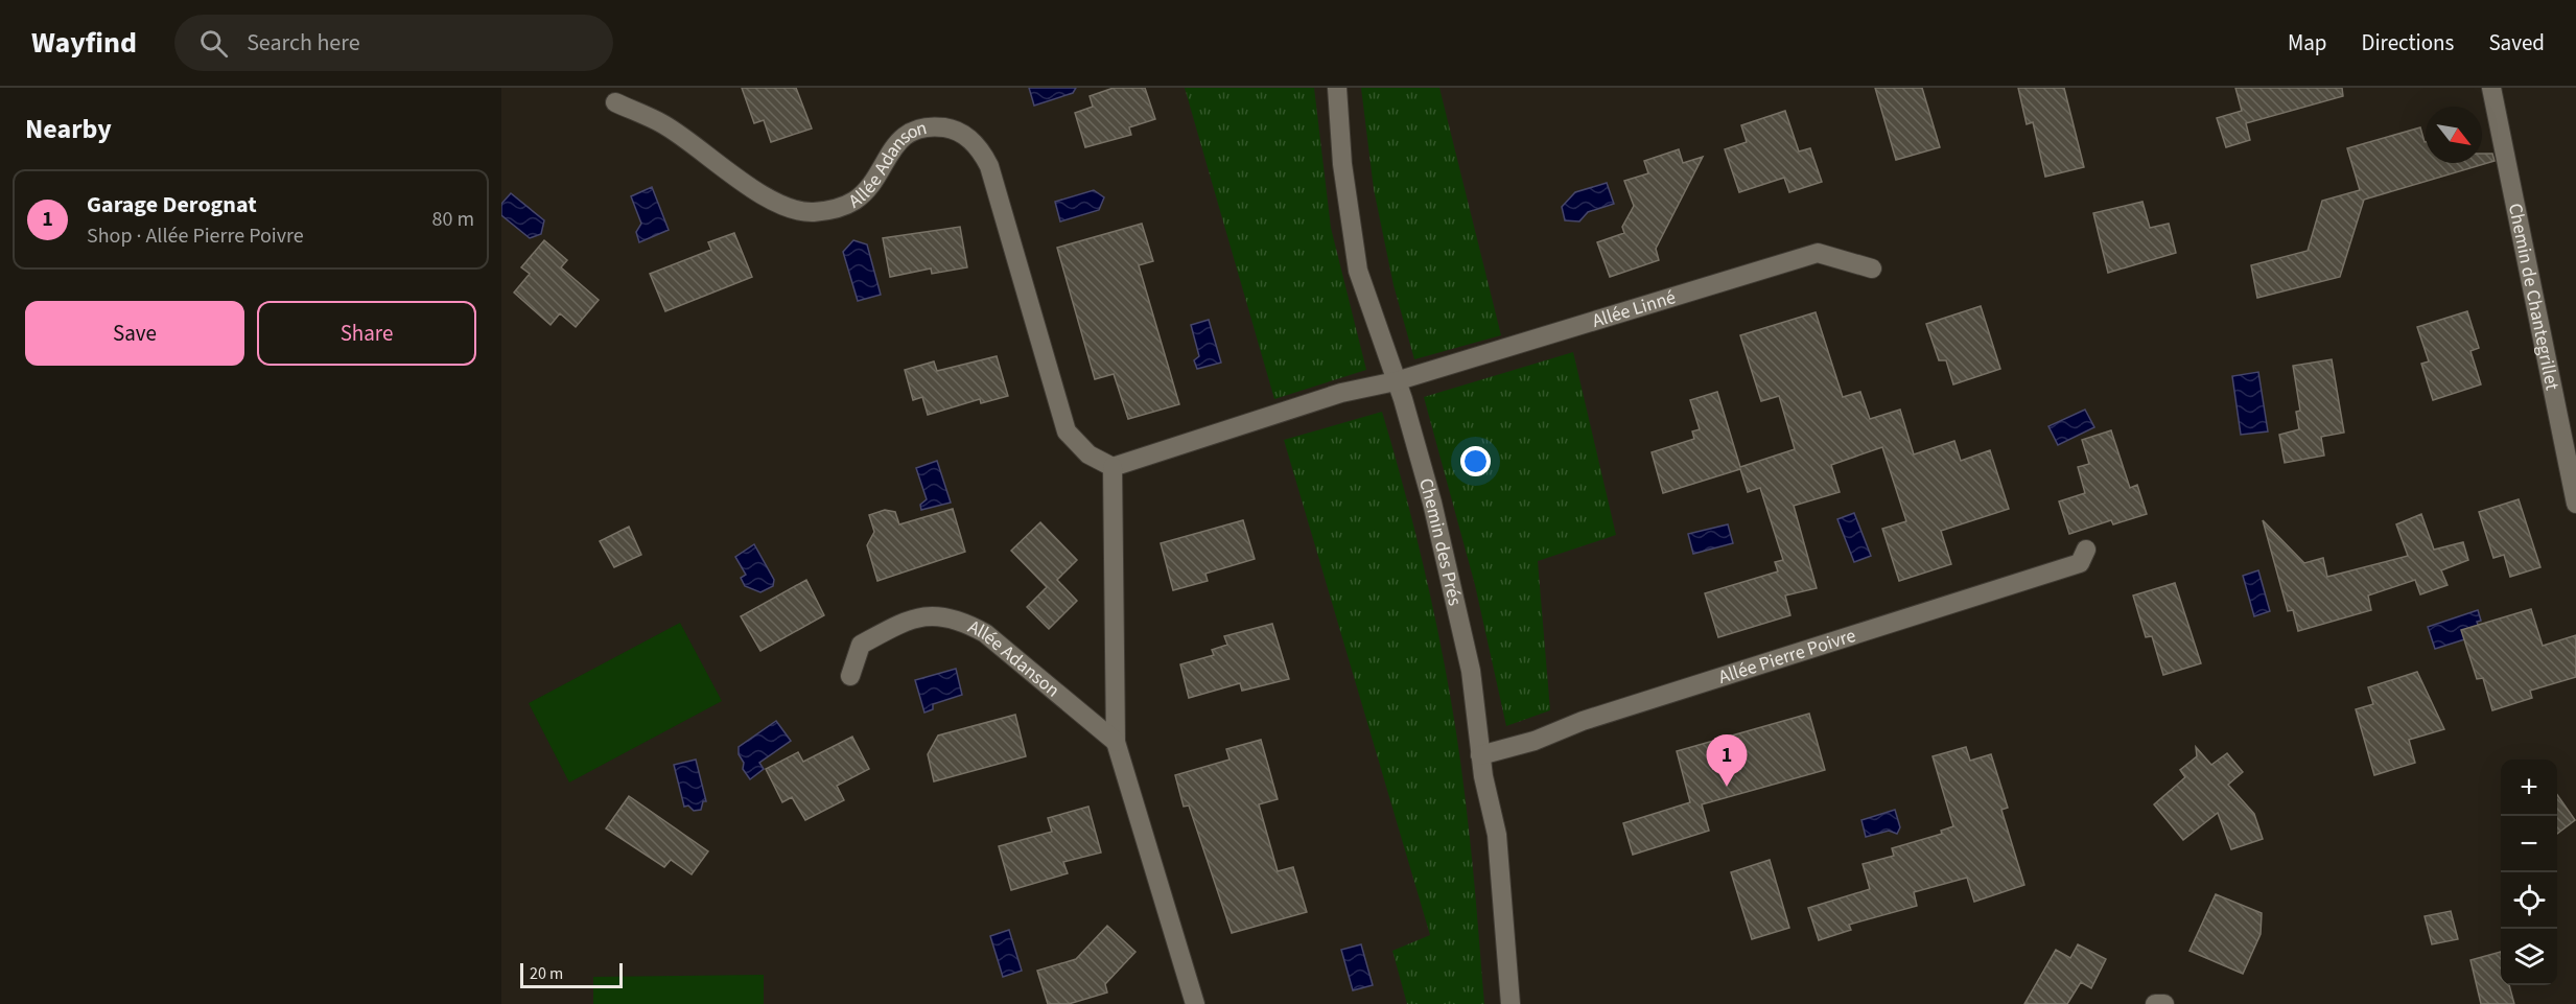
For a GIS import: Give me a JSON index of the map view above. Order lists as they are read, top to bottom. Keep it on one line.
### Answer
{"streets":{"street":["Allée Adanson","Chemin de Chantegrillet","Allée Linné","Chemin des Prés","Allée Pierre Poivre"]},"crossings":[["Allée Linné","Chemin des Prés"],["Chemin des Prés","Allée Pierre Poivre"]],"scale_bar":"20 m","north":"bottom right","page":{"header":"Wayfind","search":"Search here","nav":["Map","Directions","Saved"],"heading":"Nearby","list":[{"mark":"1","name":"Garage Derognat","note":"Shop · Allée Pierre Poivre","value":"80 m"}],"buttons":["Save","Share"],"pins":"1","map_buttons":["+","−"],"scale":"20 m"}}
